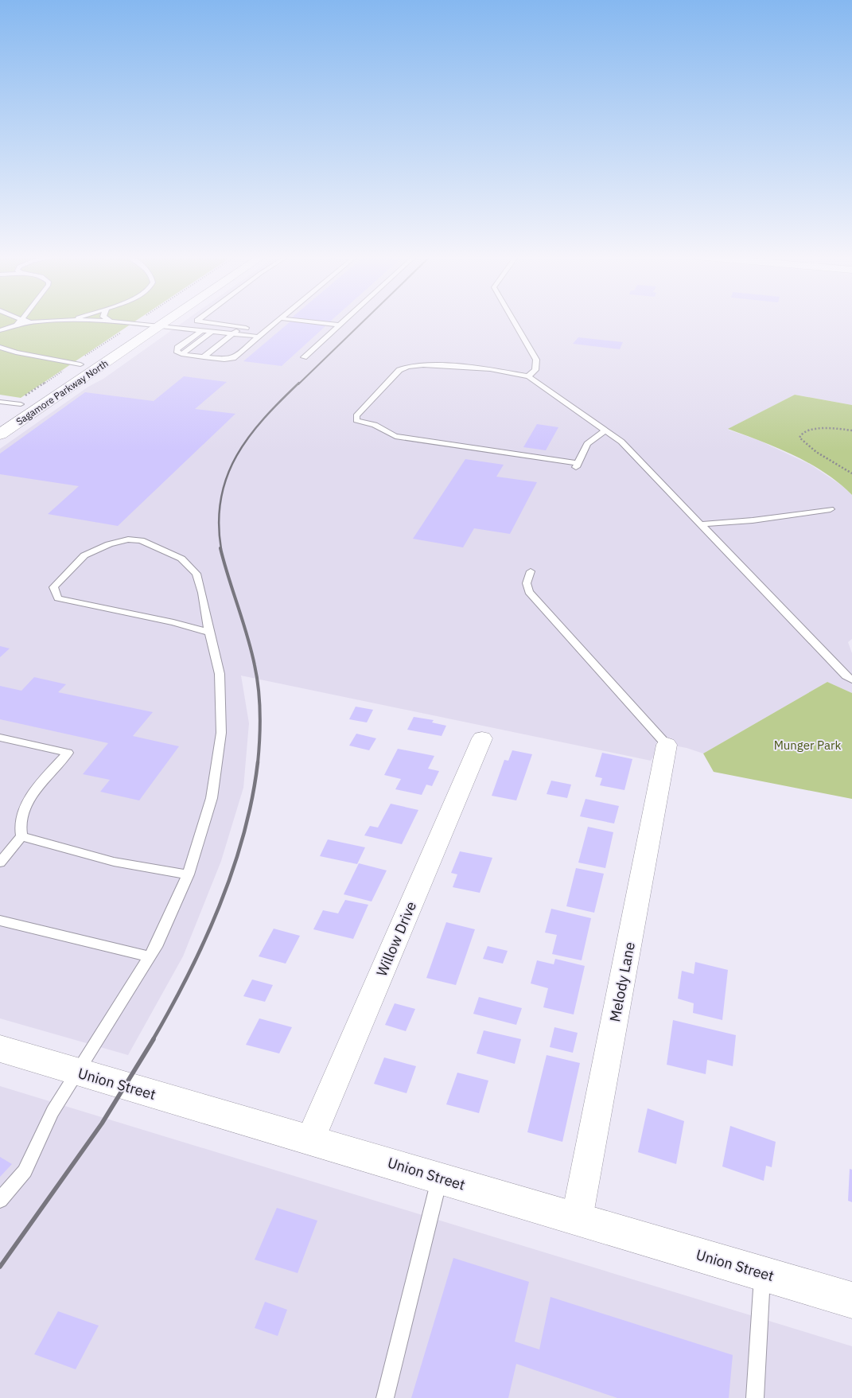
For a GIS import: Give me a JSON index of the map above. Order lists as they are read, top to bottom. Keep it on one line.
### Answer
{"streets":{"main road":["Sagamore Parkway North","Union Street"],"street":["Willow Drive","Melody Lane"]},"crossings":[["Willow Drive","Union Street"],["Melody Lane","Union Street"]],"parks":["Munger Park"]}
